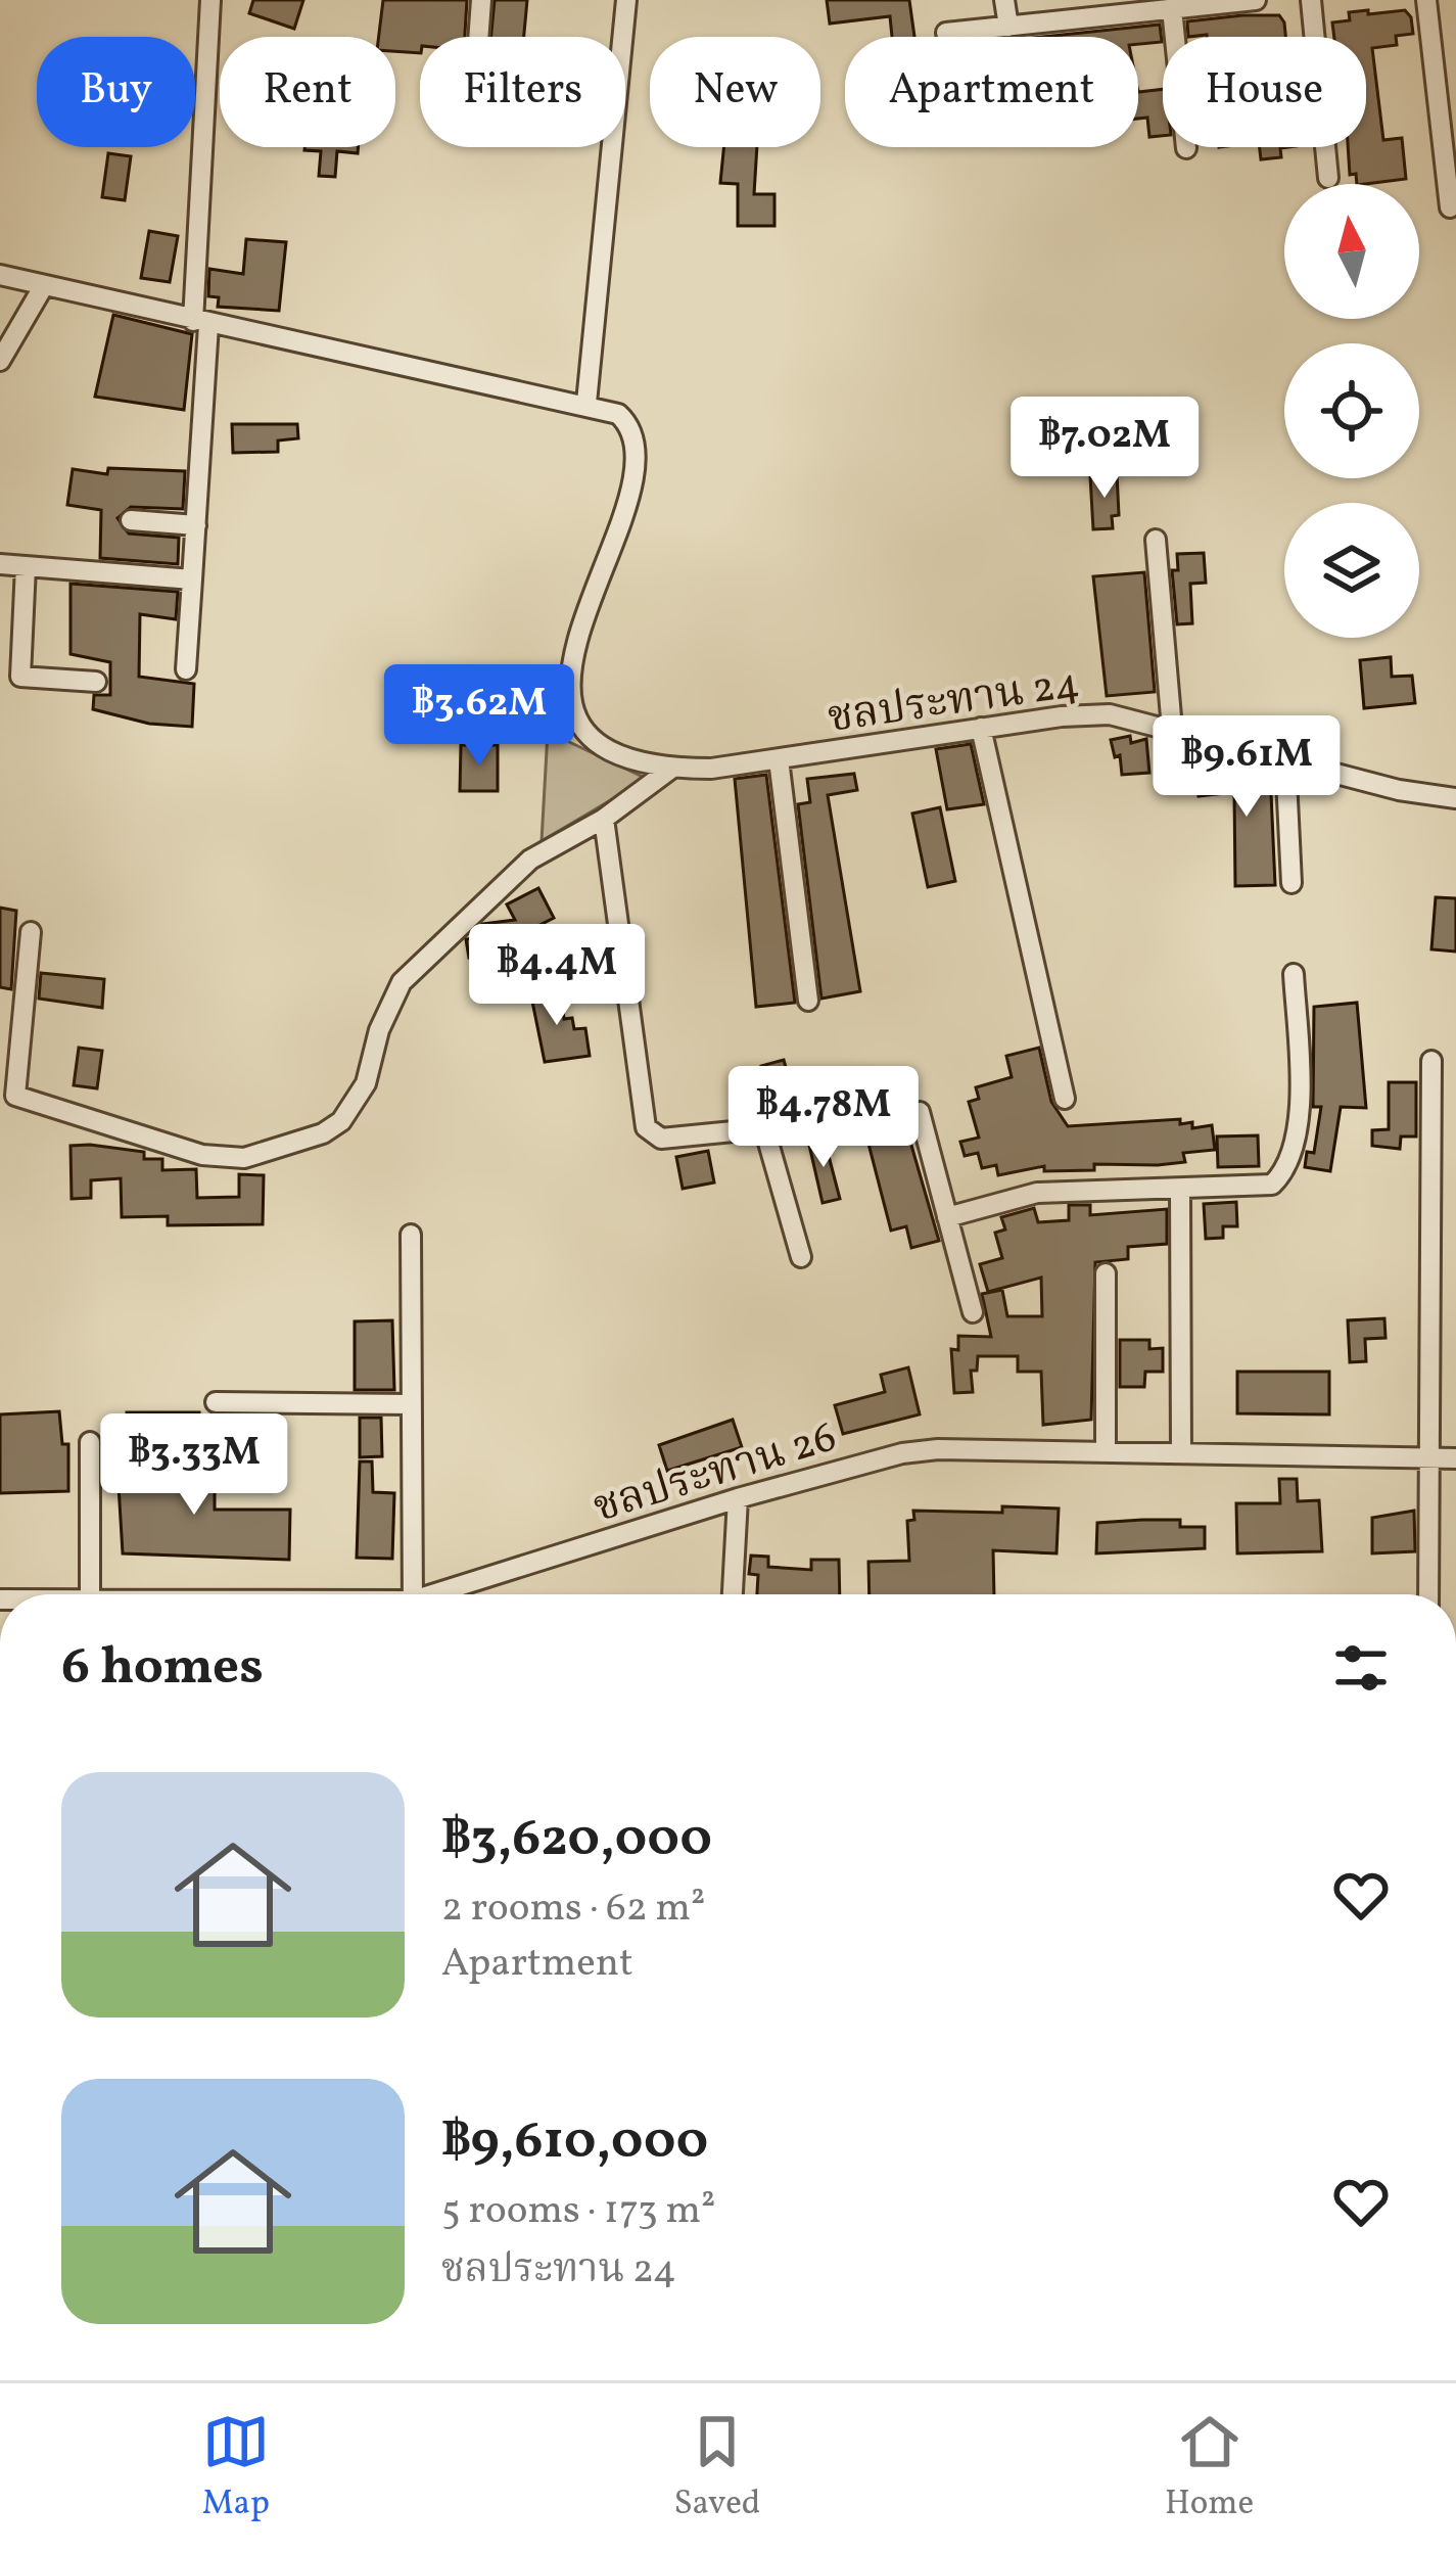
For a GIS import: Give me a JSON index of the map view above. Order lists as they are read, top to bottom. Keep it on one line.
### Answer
{"streets":{"street":["ชลประทาน 24","ชลประทาน 26"]},"north":"top","page":{"chip":["Buy","Rent","Filters","New","Apartment","House"],"price":["฿7.02M","฿3.62M","฿9.61M","฿4.4M","฿4.78M","฿3.33M"],"heading":"6 homes","list":[{"name":"฿3,620,000","note":"2 rooms · 62 m² · Apartment"},{"name":"฿9,610,000","note":"5 rooms · 173 m² · ชลประทาน 24"}],"tabs":["Map","Saved","Home"]}}
